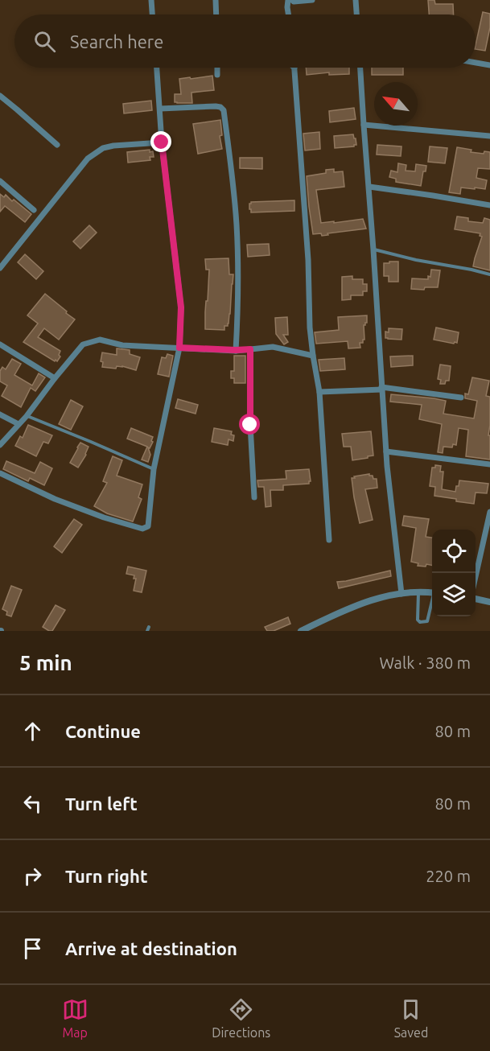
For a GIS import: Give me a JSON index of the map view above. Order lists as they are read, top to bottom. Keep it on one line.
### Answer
{"north":"top left","page":{"search":"Search here","heading":["5 min","Walk · 380 m"],"list":[["Continue","80 m"],["Turn left","80 m"],["Turn right","220 m"],"Arrive at destination"],"nav":["Map","Directions","Saved"]}}
